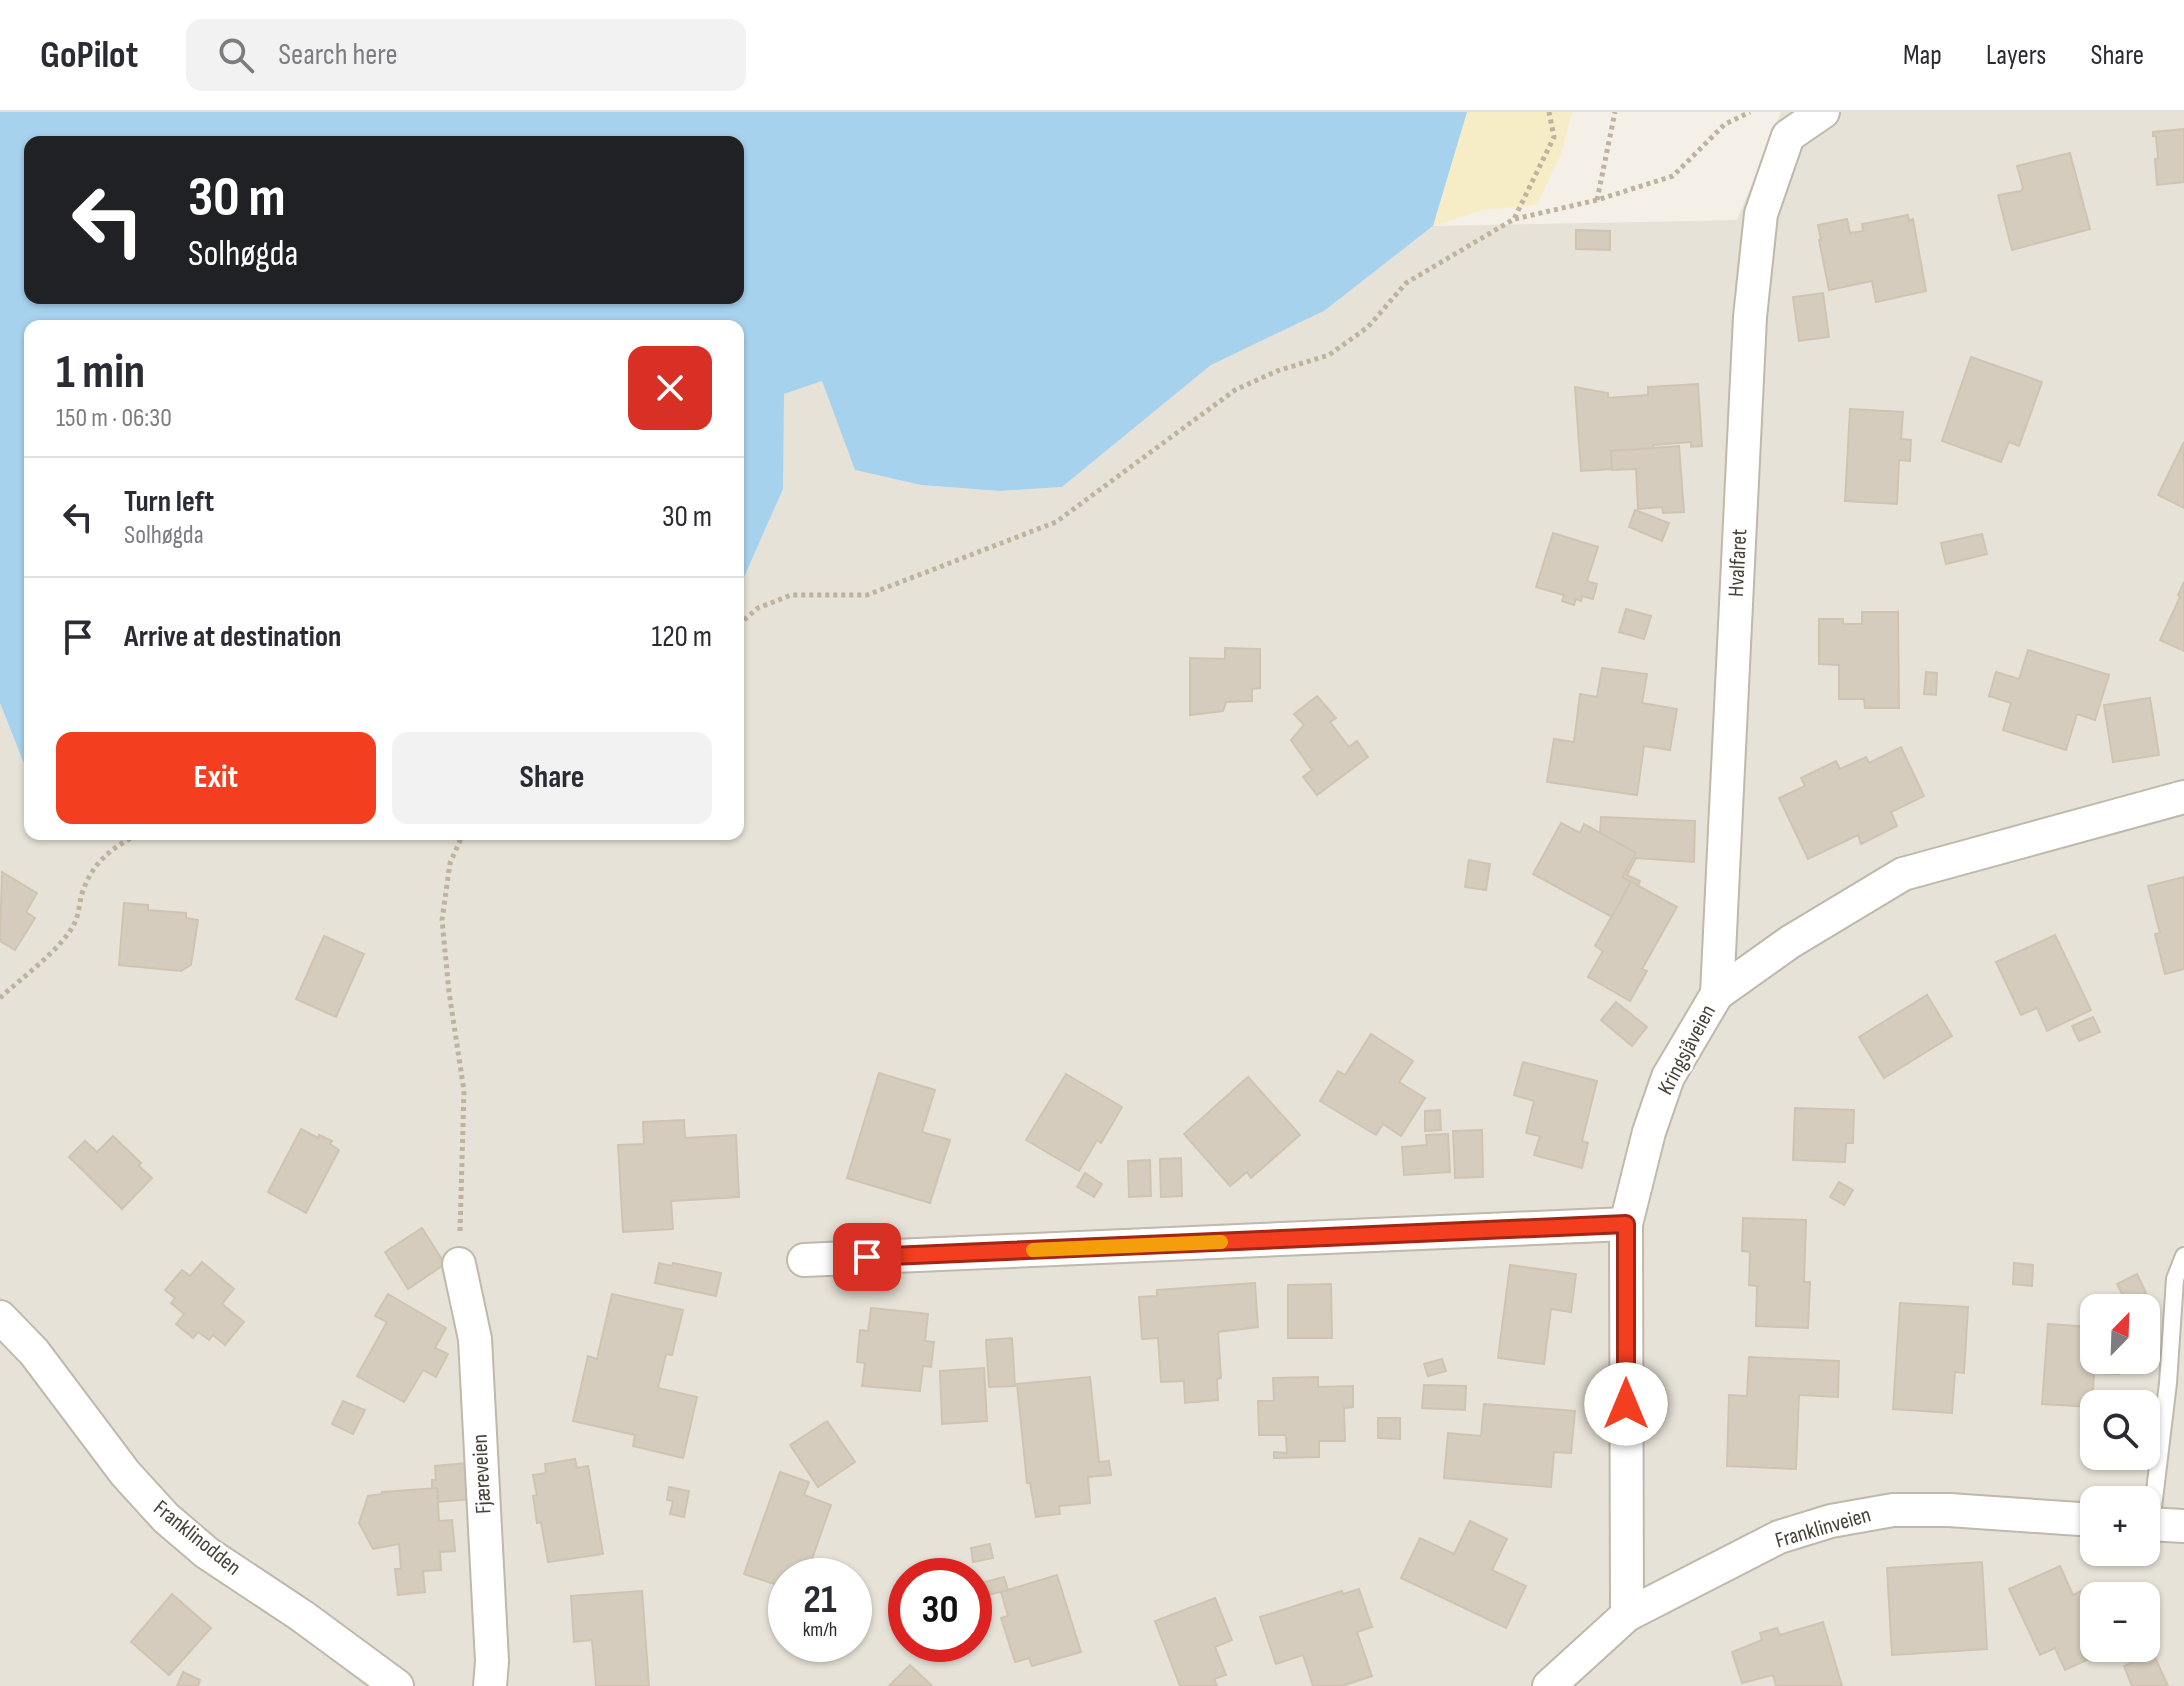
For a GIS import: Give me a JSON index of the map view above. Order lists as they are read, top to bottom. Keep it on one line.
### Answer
{"streets":{"street":["Hvalfaret","Kringsjåveien","Fjæreveien","Franklinveien","Franklinodden"]},"crossings":[["Hvalfaret","Kringsjåveien"],["Kringsjåveien","Franklinveien"]],"north":"top right","page":{"header":"GoPilot","search":"Search here","nav":["Map","Layers","Share"],"turn":["30 m","Solhøgda"],"heading":["1 min","150 m · 06:30"],"list":[{"name":"Turn left","note":"Solhøgda","value":"30 m"},{"name":"Arrive at destination","value":"120 m"}],"buttons":["Exit","Share"],"map_buttons":["+","−"],"speed":"21 km/h","limit":"30"}}
